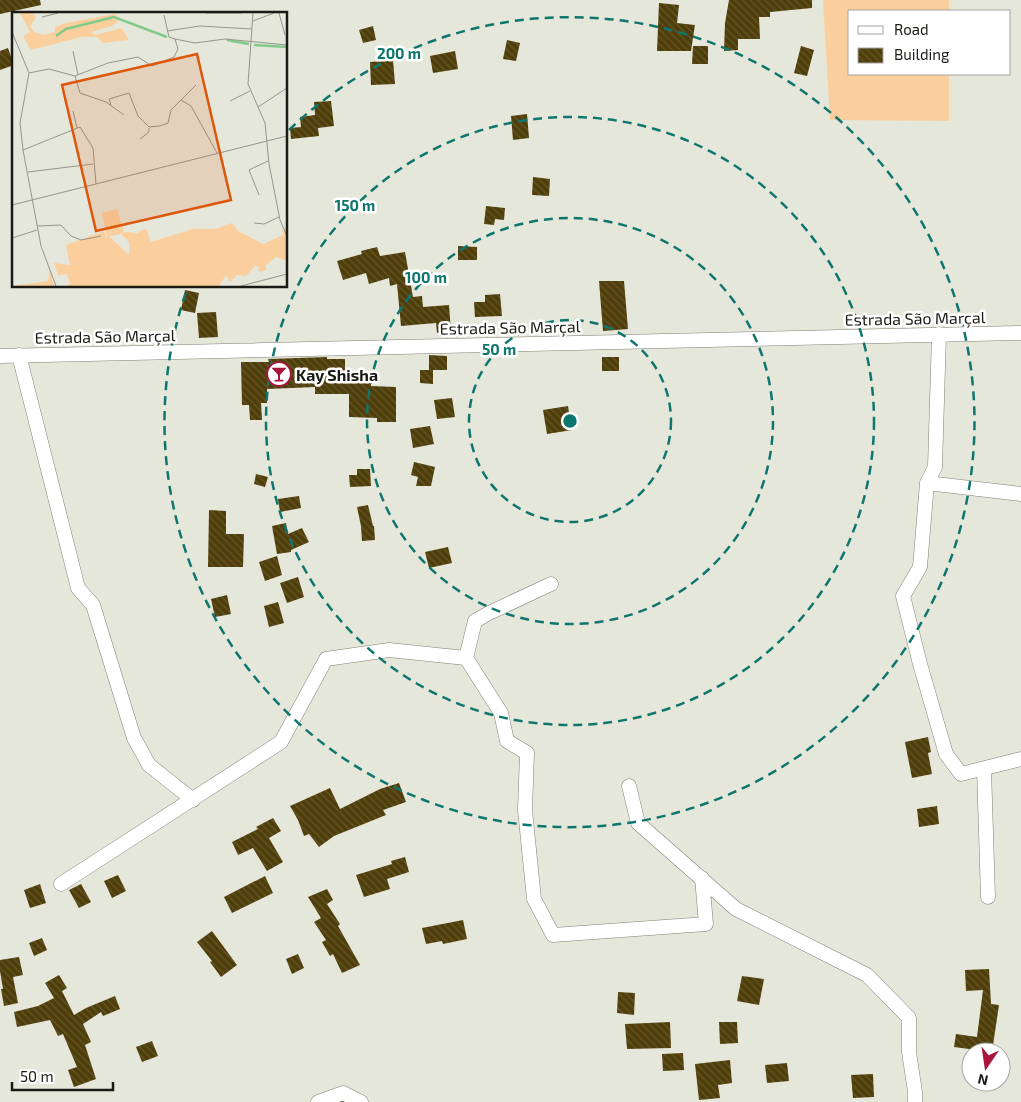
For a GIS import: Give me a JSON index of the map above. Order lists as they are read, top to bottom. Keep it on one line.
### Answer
{"streets":{"street":["Estrada São Marçal"]},"places":{"bar":["Kay Shisha"]},"legend":["Road","Building"],"scale_bar":"50 m","north":"bottom","rings":["200 m","150 m","100 m","50 m"]}
